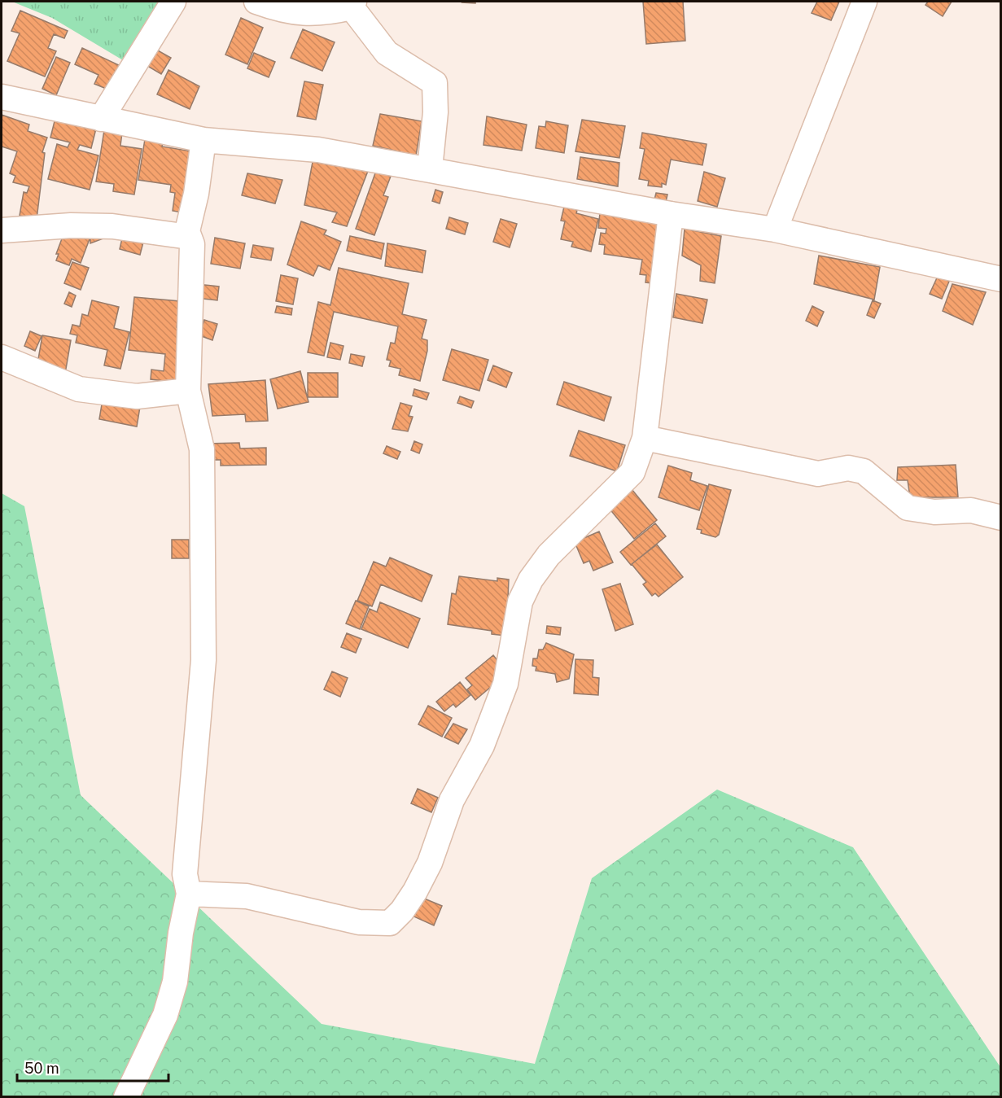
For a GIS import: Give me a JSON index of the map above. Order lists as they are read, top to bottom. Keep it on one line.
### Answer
{"scale_bar":"50 m"}
